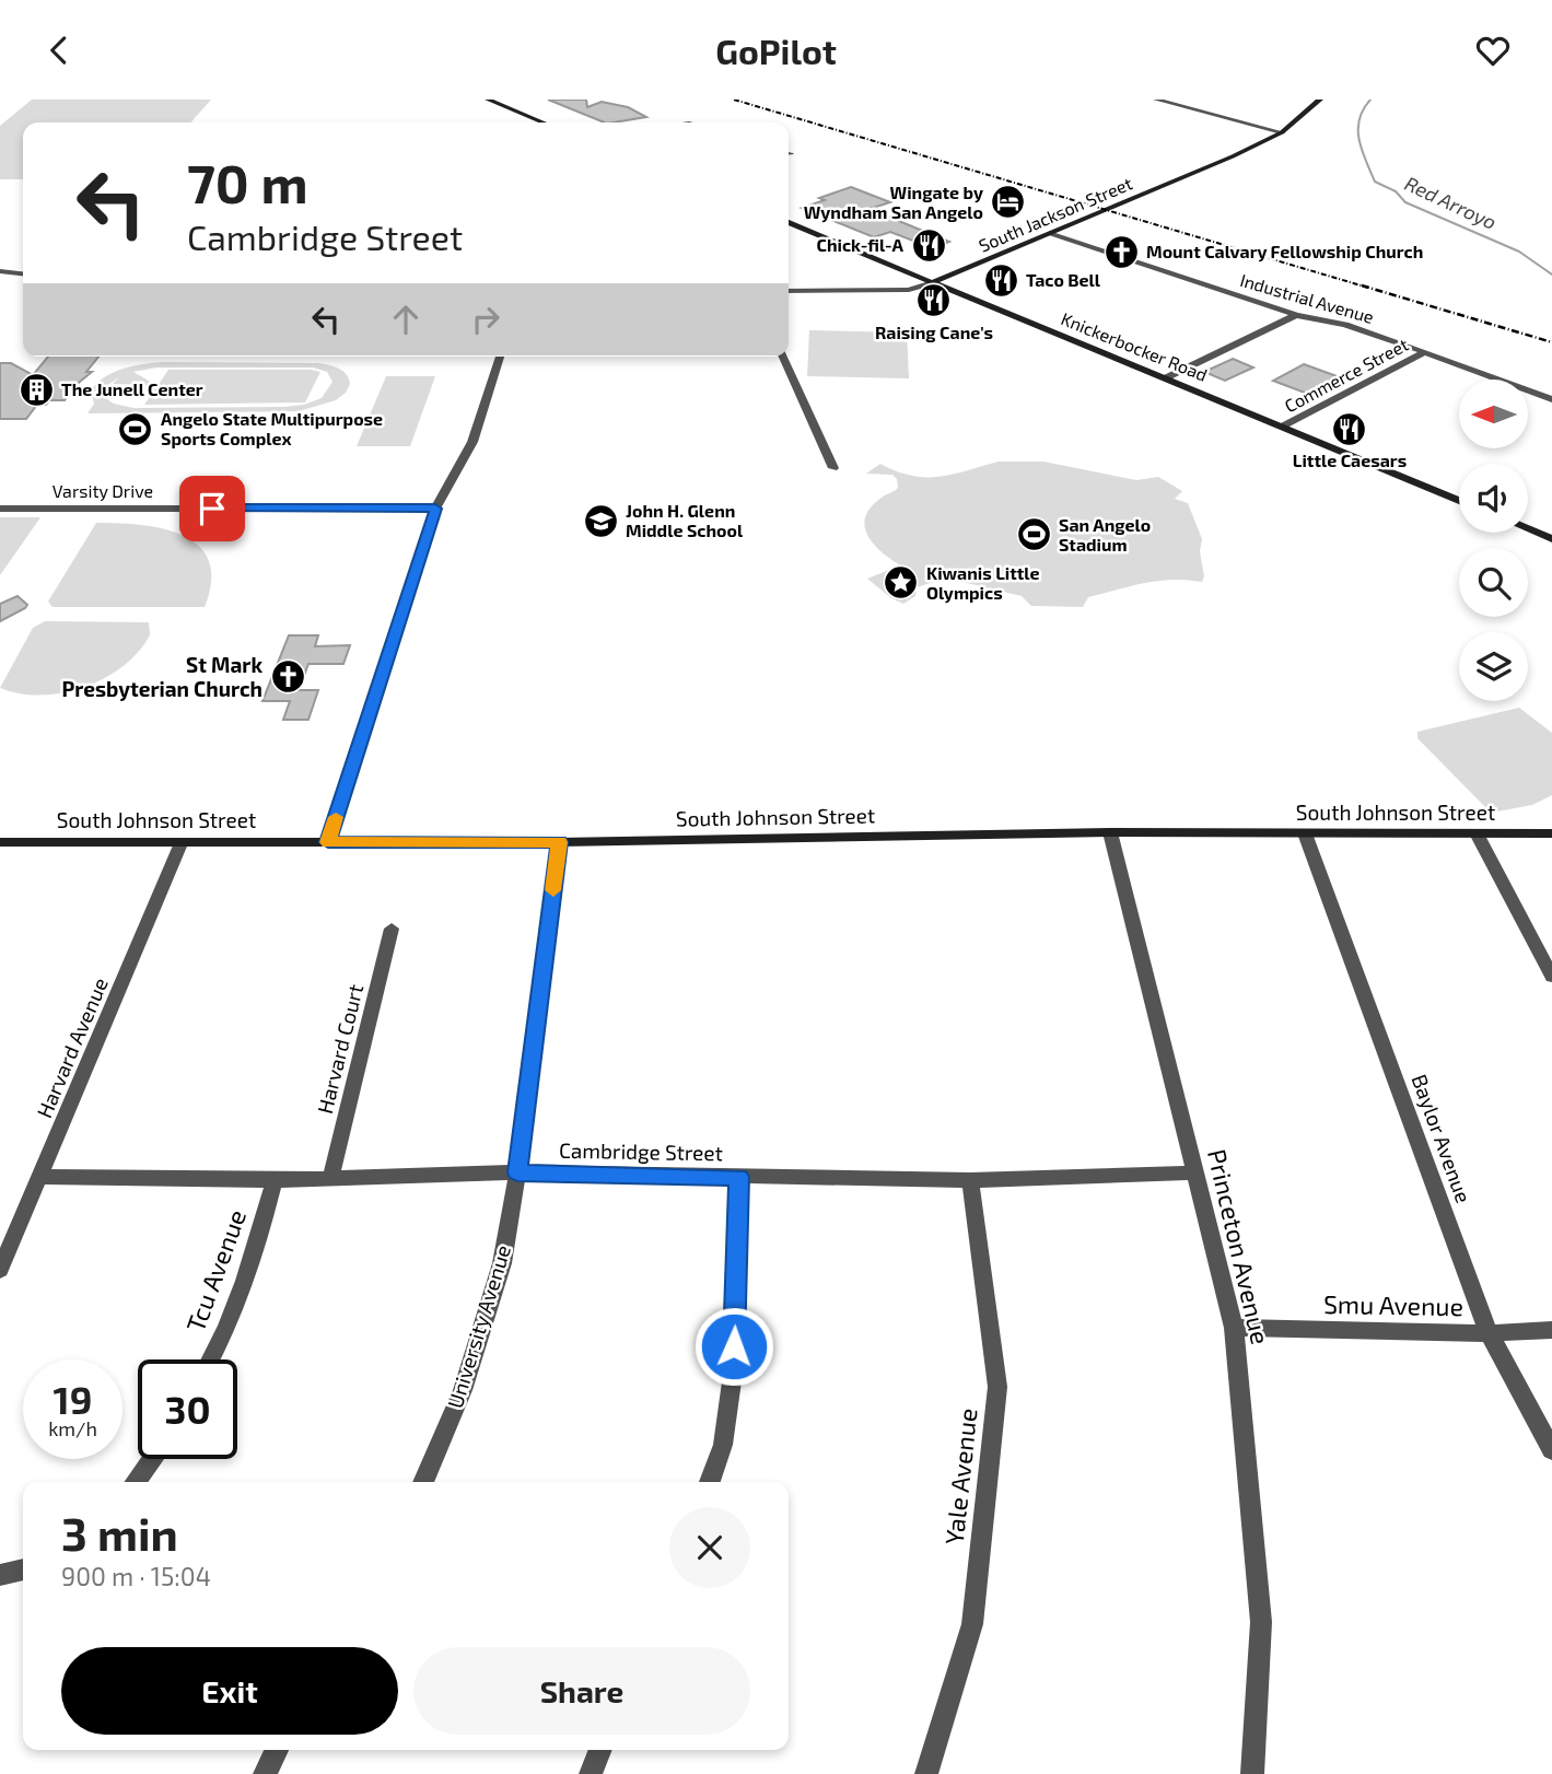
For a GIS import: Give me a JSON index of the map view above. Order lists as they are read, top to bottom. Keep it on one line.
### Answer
{"streets":{"main road":["South Jackson Street","Knickerbocker Road","South Johnson Street"],"street":["Industrial Avenue","Commerce Street","Varsity Drive","Harvard Avenue","Harvard Court","Baylor Avenue","Cambridge Street","Princeton Avenue","Tcu Avenue","Smu Avenue","University Avenue","Yale Avenue"]},"crossings":[["South Jackson Street","Industrial Avenue"],["South Jackson Street","Knickerbocker Road"],["Industrial Avenue","Commerce Street"],["Knickerbocker Road","Commerce Street"],["South Johnson Street","Harvard Avenue"],["South Johnson Street","Baylor Avenue"],["South Johnson Street","Princeton Avenue"],["South Johnson Street","University Avenue"],["Harvard Avenue","Cambridge Street"],["Harvard Court","Cambridge Street"],["Baylor Avenue","Smu Avenue"],["Cambridge Street","Princeton Avenue"],["Cambridge Street","Tcu Avenue"],["Cambridge Street","University Avenue"],["Cambridge Street","Yale Avenue"],["Princeton Avenue","Smu Avenue"]],"water":["Red Arroyo"],"places":{"hotel":["Wingate by Wyndham San Angelo"],"restaurant":["Chick-fil-A","Taco Bell","Raising Cane's","Little Caesars"],"church":["Mount Calvary Fellowship Church","St Mark Presbyterian Church"],"building":["The Junell Center"],"sports":["Angelo State Multipurpose Sports Complex","San Angelo Stadium"],"school or university":["John H. Glenn Middle School"],"place":["Kiwanis Little Olympics"]},"north":"left","page":{"header":"GoPilot","turn":["70 m","Cambridge Street"],"speed":"19 km/h","limit":"30","heading":["3 min","900 m · 15:04"],"buttons":["Exit","Share"]}}
